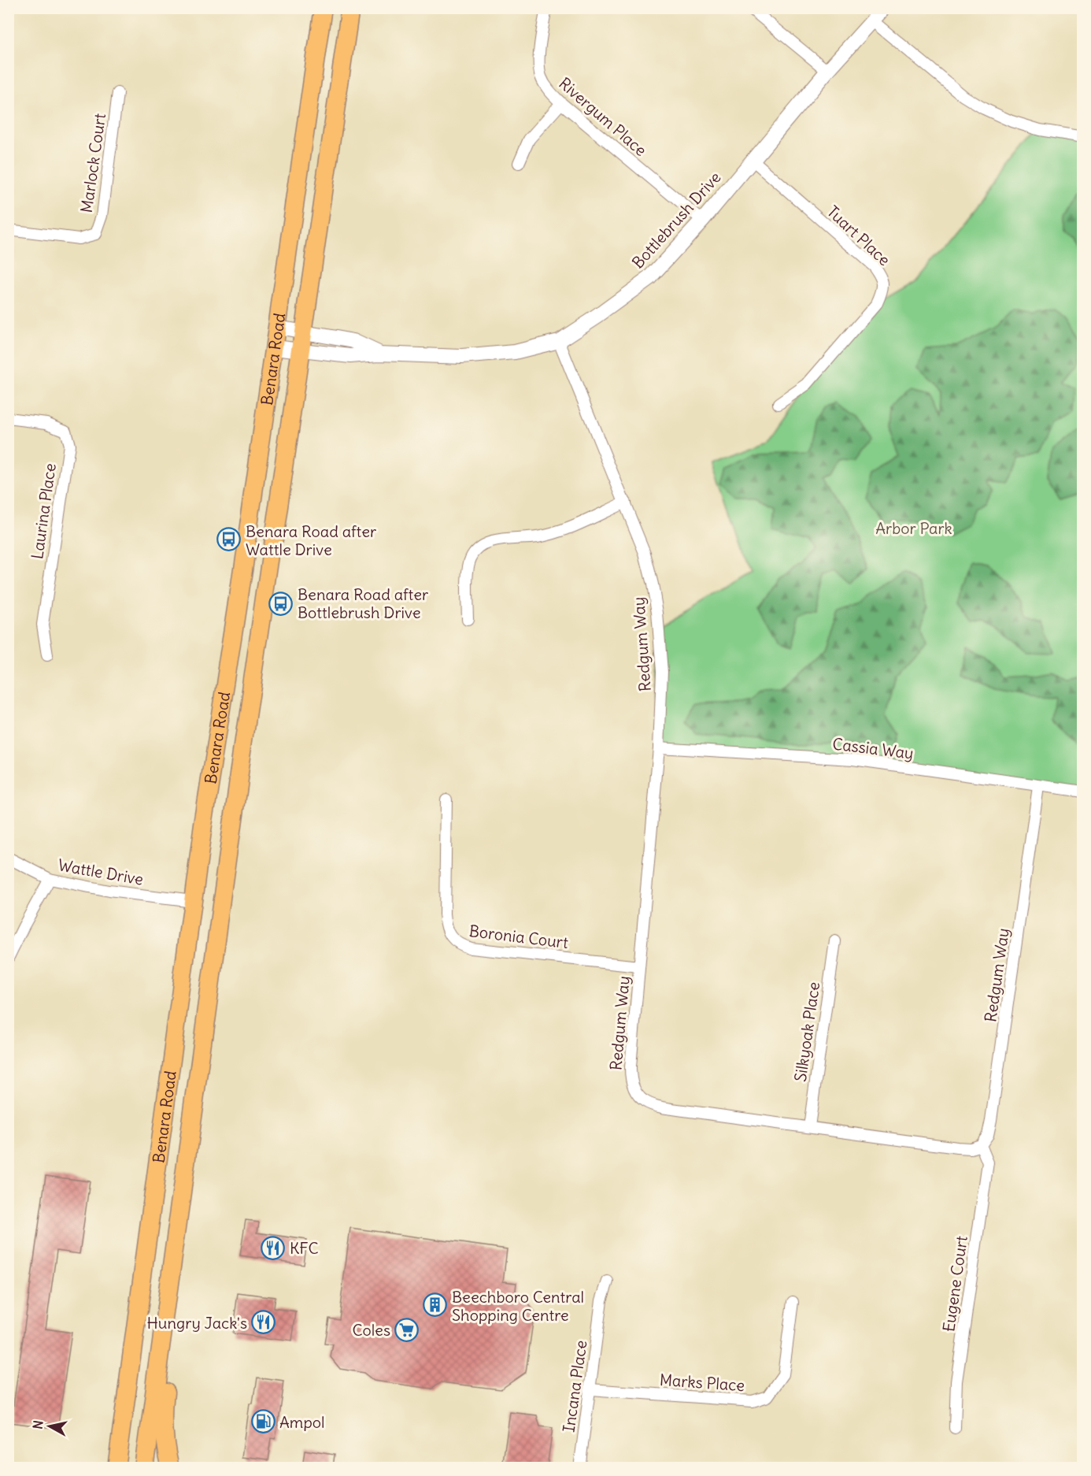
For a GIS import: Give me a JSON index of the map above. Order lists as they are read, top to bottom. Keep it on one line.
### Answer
{"streets":{"main road":["Benara Road"],"street":["Rivergum Place","Marlock Court","Bottlebrush Drive","Tuart Place","Laurina Place","Redgum Way","Cassia Way","Wattle Drive","Boronia Court","Silkyoak Place","Eugene Court","Marks Place","Incana Place"]},"crossings":[["Rivergum Place","Bottlebrush Drive"],["Bottlebrush Drive","Tuart Place"],["Bottlebrush Drive","Benara Road"],["Bottlebrush Drive","Redgum Way"],["Benara Road","Wattle Drive"],["Redgum Way","Cassia Way"],["Redgum Way","Boronia Court"],["Redgum Way","Silkyoak Place"],["Redgum Way","Eugene Court"],["Marks Place","Incana Place"]],"parks":["Arbor Park"],"places":{"bus stop":["Benara Road after Wattle Drive","Benara Road after Bottlebrush Drive"],"restaurant":["KFC","Hungry Jack's"],"building":["Beechboro Central Shopping Centre"],"supermarket":["Coles"],"fuel station":["Ampol"]},"north":"left"}
